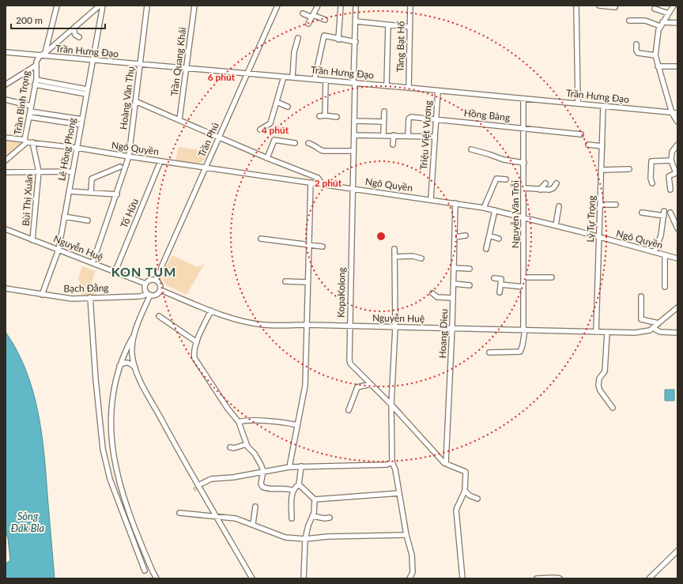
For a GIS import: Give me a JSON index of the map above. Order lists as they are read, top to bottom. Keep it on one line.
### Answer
{"streets":{"street":["Tăng Bạt Hổ","Trần Hưng Đạo","Trần Quang Khải","Hoàng Văn Thụ","Trần Bình Trọng","Hồng Bàng","Triệu Việt Vương","Trần Phú","Ngô Quyền","Lê Hồng Phong","Bùi Thị Xuân","Tố Hữu","Nguyễn Văn Trỗi","Lý Tự Trọng","Nguyễn Huệ","Bạch Đằng","KopaKolong","Hoang Dieu"]},"crossings":[["Tăng Bạt Hổ","Trần Hưng Đạo"],["Trần Hưng Đạo","Trần Quang Khải"],["Trần Hưng Đạo","Hoàng Văn Thụ"],["Trần Hưng Đạo","Trần Bình Trọng"],["Trần Hưng Đạo","Triệu Việt Vương"],["Trần Hưng Đạo","Trần Phú"],["Trần Hưng Đạo","Lê Hồng Phong"],["Trần Hưng Đạo","Nguyễn Văn Trỗi"],["Trần Hưng Đạo","Lý Tự Trọng"],["Trần Hưng Đạo","KopaKolong"],["Hoàng Văn Thụ","Ngô Quyền"],["Hoàng Văn Thụ","Nguyễn Huệ"],["Trần Bình Trọng","Ngô Quyền"],["Hồng Bàng","Triệu Việt Vương"],["Hồng Bàng","Nguyễn Văn Trỗi"],["Triệu Việt Vương","Ngô Quyền"],["Trần Phú","Ngô Quyền"],["Trần Phú","Nguyễn Huệ"],["Trần Phú","Bạch Đằng"],["Ngô Quyền","Lê Hồng Phong"],["Ngô Quyền","Bùi Thị Xuân"],["Ngô Quyền","Tố Hữu"],["Ngô Quyền","Nguyễn Văn Trỗi"],["Ngô Quyền","Lý Tự Trọng"],["Ngô Quyền","KopaKolong"],["Ngô Quyền","Hoang Dieu"],["Lê Hồng Phong","Nguyễn Huệ"],["Lê Hồng Phong","Bạch Đằng"],["Bùi Thị Xuân","Nguyễn Huệ"],["Tố Hữu","Nguyễn Huệ"],["Nguyễn Văn Trỗi","Nguyễn Huệ"],["Lý Tự Trọng","Nguyễn Huệ"],["Nguyễn Huệ","Bạch Đằng"],["Nguyễn Huệ","KopaKolong"],["Nguyễn Huệ","Hoang Dieu"],["KopaKolong","Hoang Dieu"]],"districts":["KON TUM"],"water":["Sông Đăk Bla"],"scale_bar":"200 m","rings":["6 phút","4 phút","2 phút"]}
